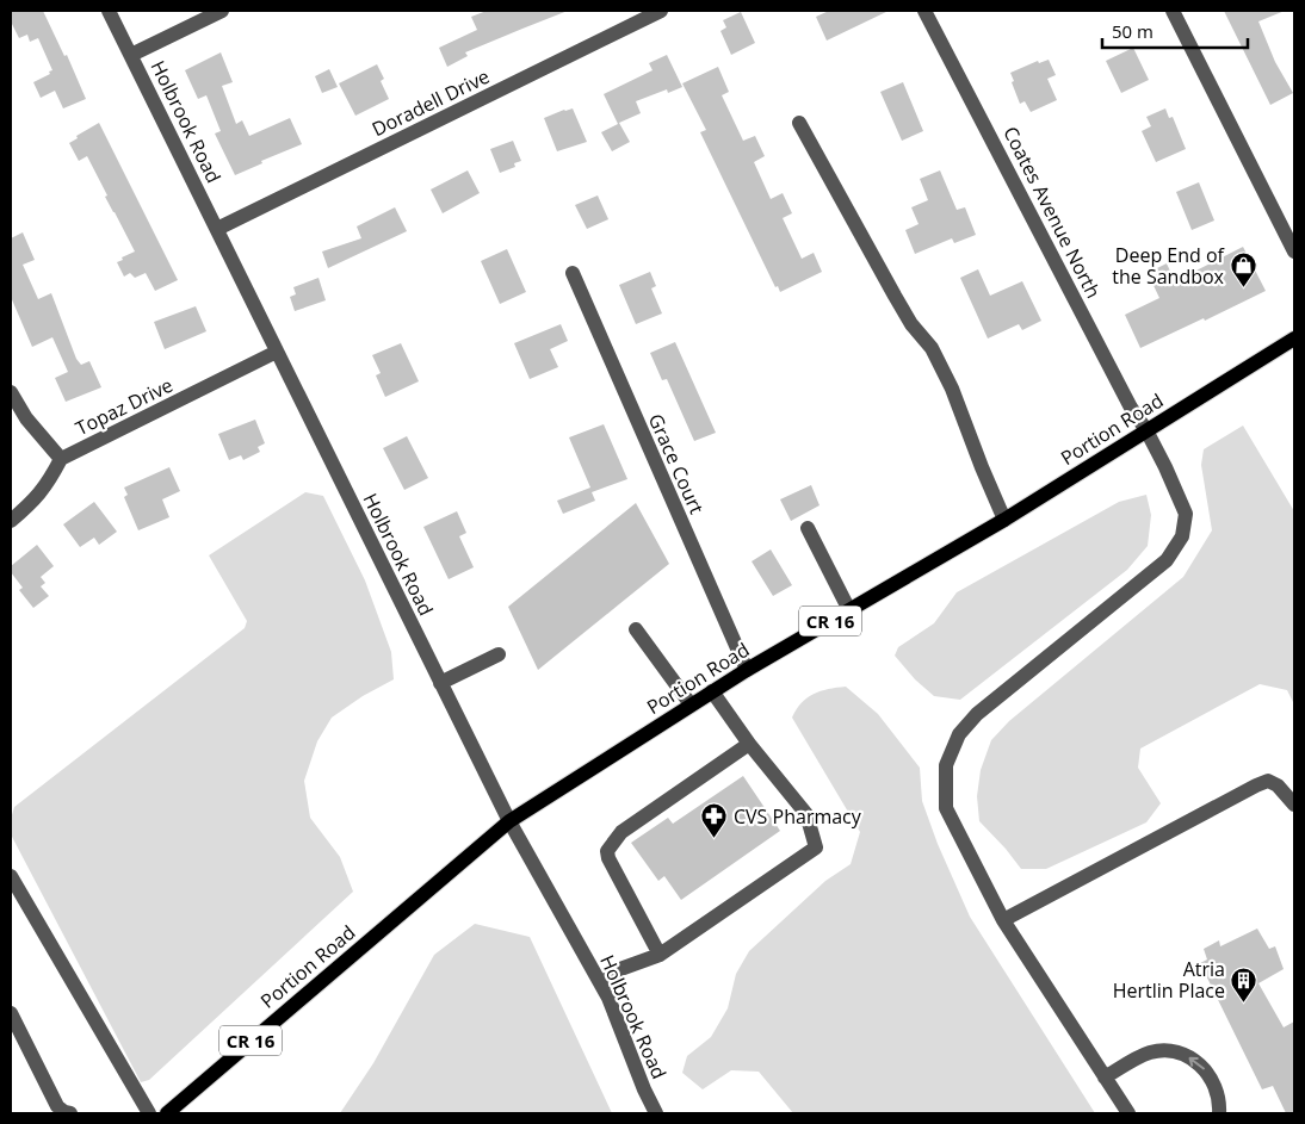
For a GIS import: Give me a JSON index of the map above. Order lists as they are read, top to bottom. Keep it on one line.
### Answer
{"streets":{"main road":["Portion Road","CR 16"],"street":["Doradell Drive","Holbrook Road","Coates Avenue North","Topaz Drive","Grace Court"]},"crossings":[["Doradell Drive","Holbrook Road"],["Holbrook Road","Topaz Drive"],["Holbrook Road","Portion Road"],["Coates Avenue North","Portion Road"],["Portion Road","Grace Court"]],"places":{"shop":["Deep End of the Sandbox"],"pharmacy":["CVS Pharmacy"],"building":["Atria Hertlin Place"]},"scale_bar":"50 m"}
